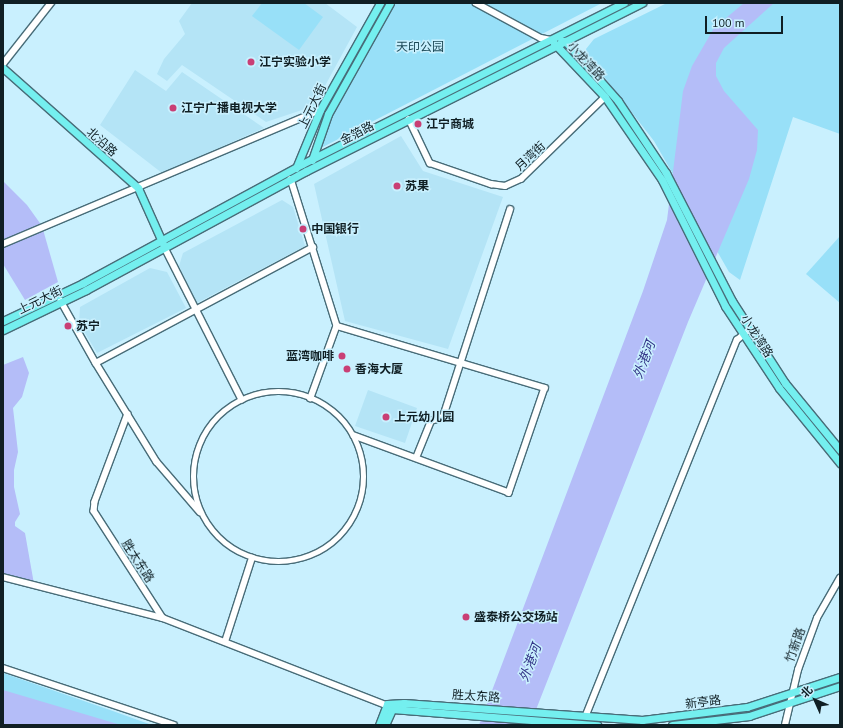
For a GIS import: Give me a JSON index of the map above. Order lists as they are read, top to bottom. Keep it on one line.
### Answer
{"streets":{"main road":["小龙湾路","上元大街","金箔路","北沿路","胜太东路","新亭路"],"street":["月湾街","竹新路"]},"crossings":[["小龙湾路","金箔路"],["小龙湾路","月湾街"],["上元大街","金箔路"],["金箔路","北沿路"],["金箔路","月湾街"],["胜太东路","新亭路"],["竹新路","新亭路"]],"water":["外港河"],"parks":["天印公园"],"places":["江宁实验小学","江宁广播电视大学","江宁商城","苏果","中国银行","苏宁","蓝湾咖啡","香海大厦","上元幼儿园","盛泰桥公交场站"],"scale_bar":"100 m","north":"top left"}
